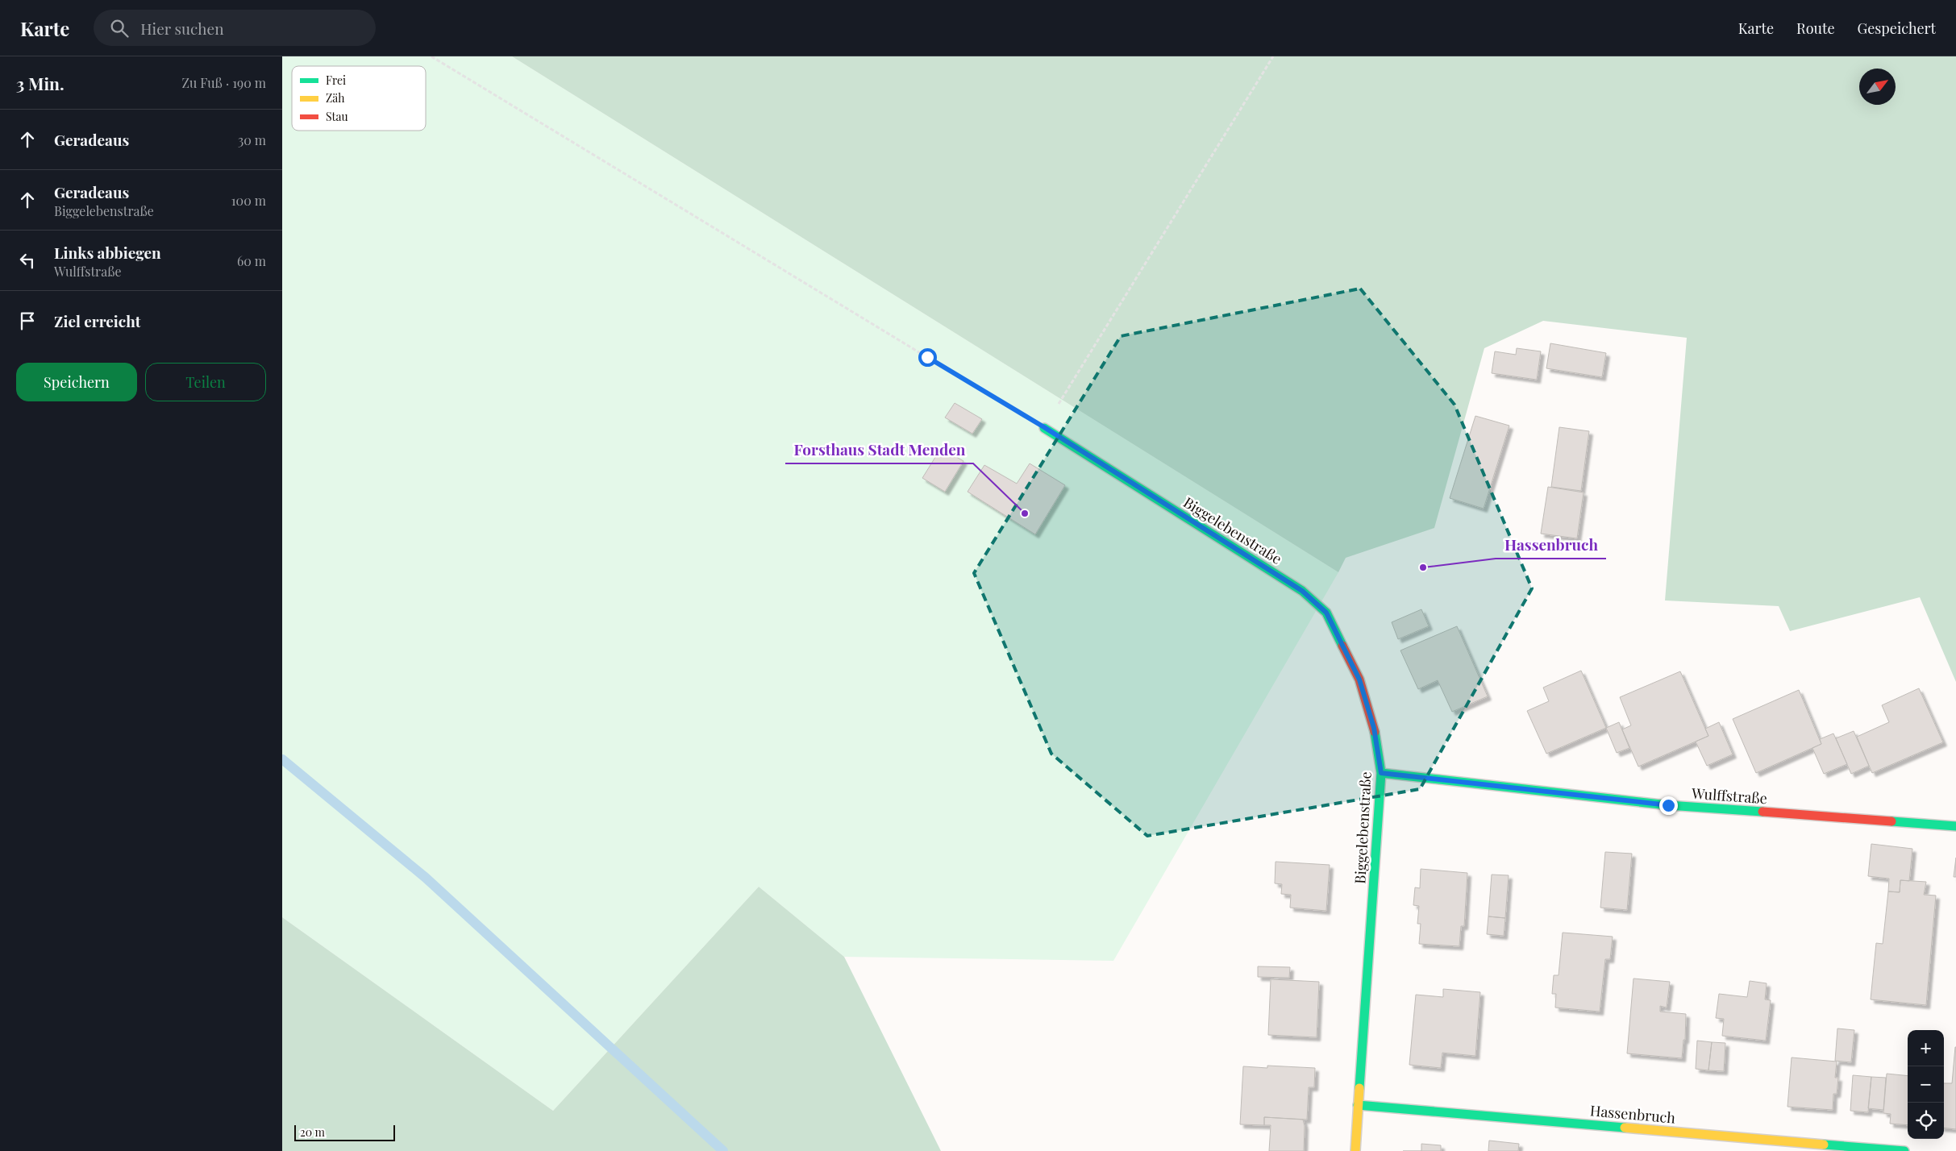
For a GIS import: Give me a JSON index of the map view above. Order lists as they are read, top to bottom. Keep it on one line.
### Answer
{"streets":{"street":["Biggelebenstraße","Wulffstraße","Hassenbruch"]},"crossings":[["Biggelebenstraße","Wulffstraße"],["Biggelebenstraße","Hassenbruch"]],"places":["Forsthaus Stadt Menden","Hassenbruch"],"legend":["Frei","Zäh","Stau"],"scale_bar":"20 m","north":"top right","page":{"header":"Karte","search":"Hier suchen","nav":["Karte","Route","Gespeichert"],"heading":["3 Min.","Zu Fuß · 190 m"],"list":[["Geradeaus","30 m"],["Geradeaus","Biggelebenstraße","100 m"],["Links abbiegen","Wulffstraße","60 m"],"Ziel erreicht"],"buttons":["Speichern","Teilen"],"map_buttons":["+","−"],"scale":"20 m"}}
